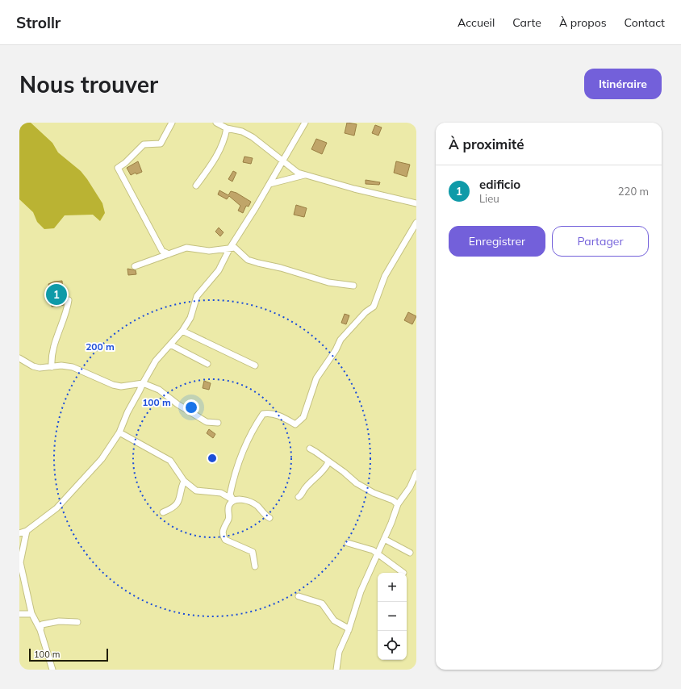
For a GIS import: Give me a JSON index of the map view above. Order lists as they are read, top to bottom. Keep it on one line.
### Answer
{"scale_bar":"100 m","page":{"header":"Strollr","nav":["Accueil","Carte","À propos","Contact"],"buttons":["Itinéraire",["Enregistrer","Partager"]],"title":"Nous trouver","heading":"À proximité","list":[{"mark":"1","name":"edificio","note":"Lieu","value":"220 m"}],"pins":"1","map_buttons":["+","−"],"scale":"100 m"},"rings":["200 m","100 m"]}
